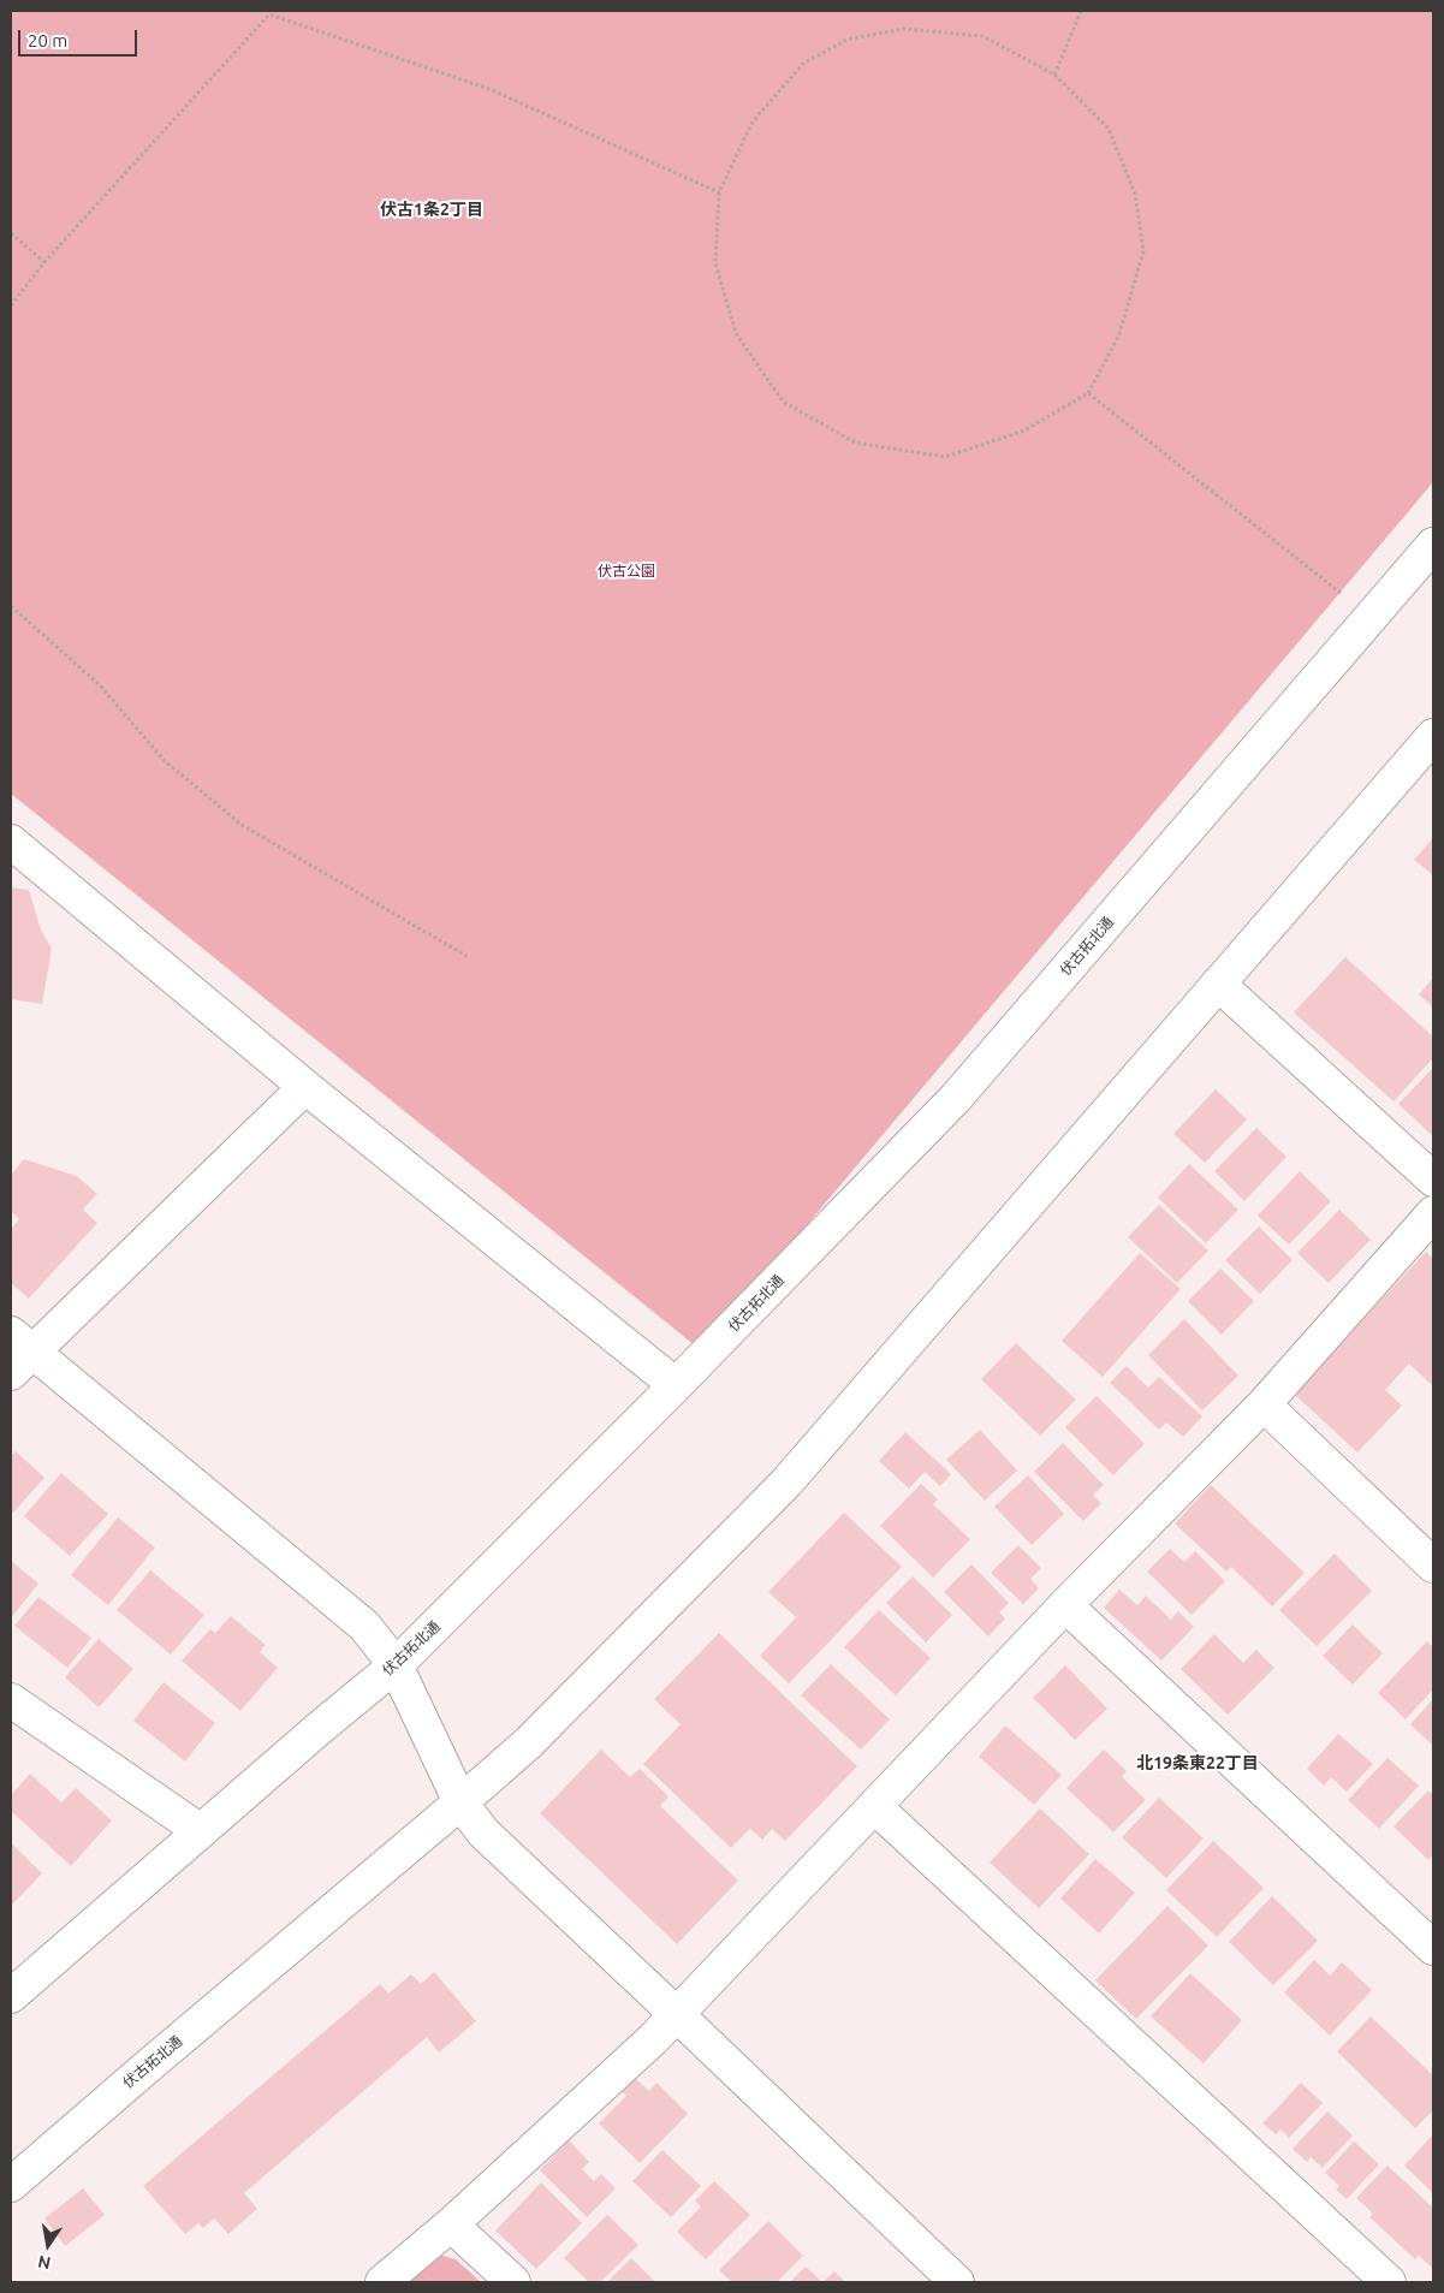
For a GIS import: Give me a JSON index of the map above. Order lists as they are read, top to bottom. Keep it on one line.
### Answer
{"streets":{"street":["伏古拓北通"]},"districts":["伏古1条2丁目","北19条東22丁目"],"parks":["伏古公園"],"scale_bar":"20 m","north":"bottom"}
